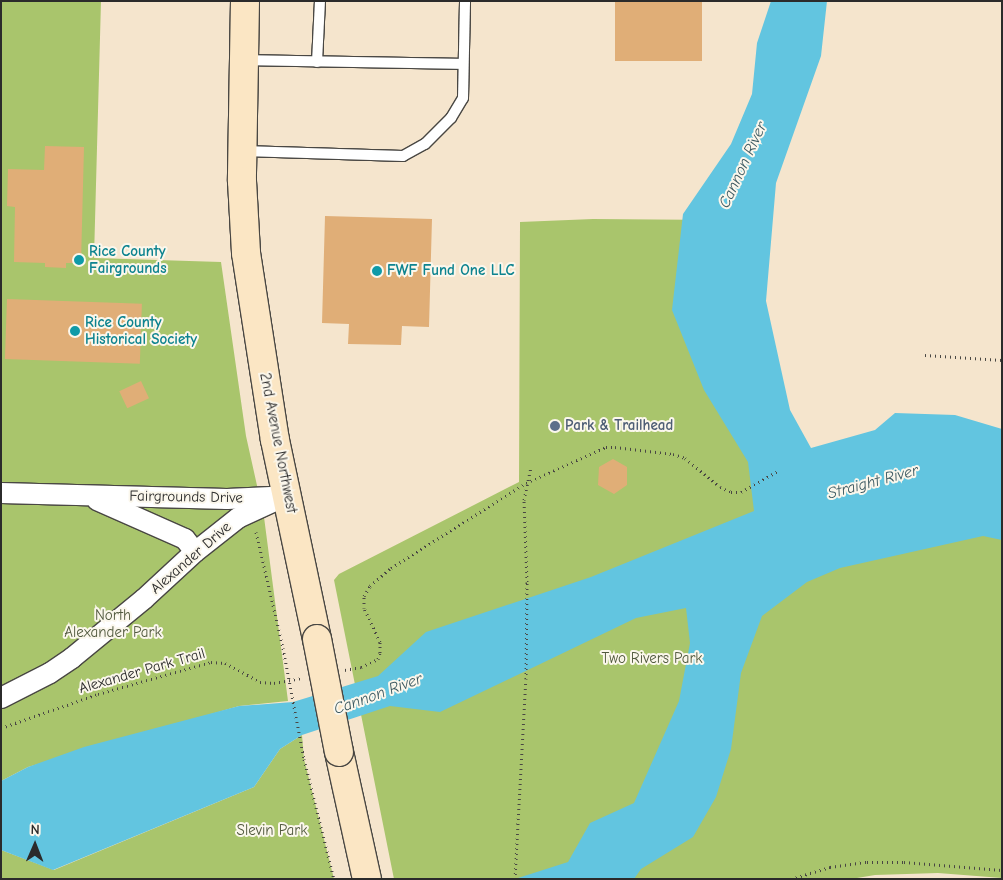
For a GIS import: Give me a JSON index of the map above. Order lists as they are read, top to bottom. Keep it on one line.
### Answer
{"streets":{"street":["2nd Avenue Northwest","Fairgrounds Drive","Alexander Drive"],"path":["Alexander Park Trail"]},"crossings":[["2nd Avenue Northwest","Fairgrounds Drive"],["2nd Avenue Northwest","Alexander Drive"],["Fairgrounds Drive","Alexander Drive"]],"water":["Cannon River","Straight River"],"parks":["North Alexander Park","Two Rivers Park","Slevin Park"],"places":["Rice County Fairgrounds","FWF Fund One LLC","Rice County Historical Society","Park & Trailhead"],"north":"top"}
